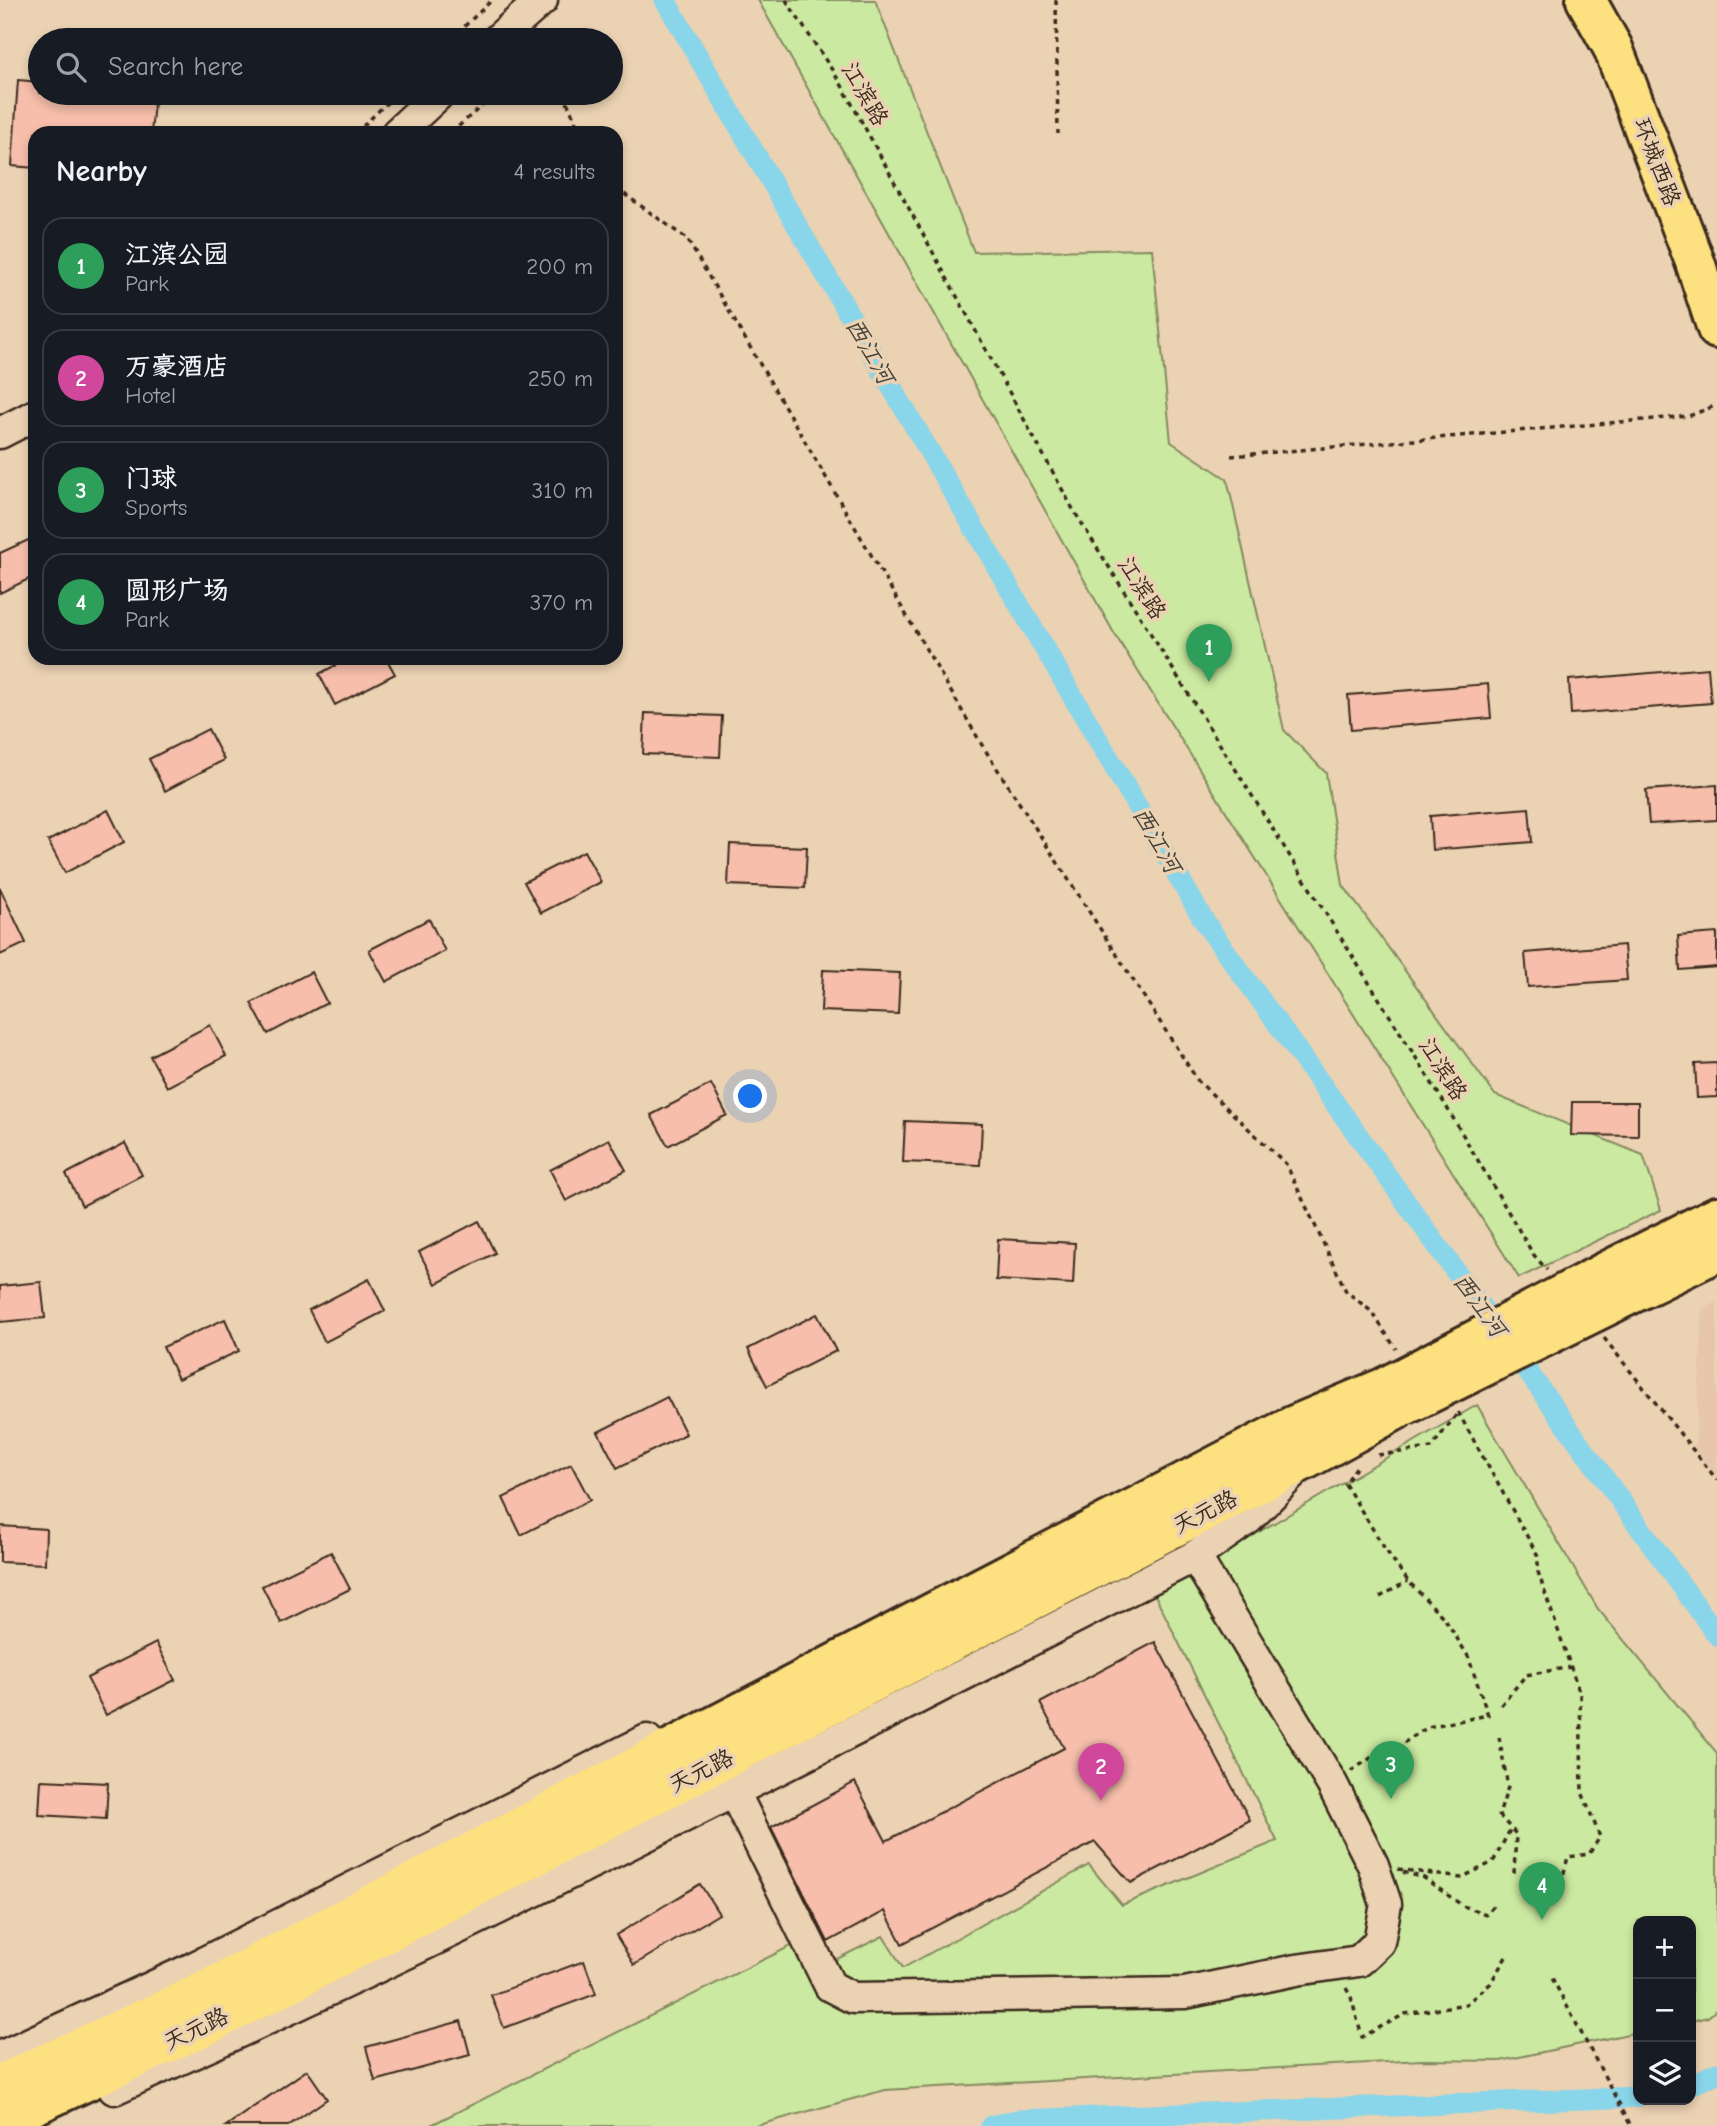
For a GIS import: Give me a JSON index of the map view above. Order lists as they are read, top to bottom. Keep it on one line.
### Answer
{"streets":{"main road":["环城西路","天元路"],"path":["江滨路"]},"water":["西江河"],"page":{"search":"Search here","heading":["Nearby","4 results"],"list":[{"mark":"1","name":"江滨公园","note":"Park","value":"200 m"},{"mark":"2","name":"万豪酒店","note":"Hotel","value":"250 m"},{"mark":"3","name":"门球","note":"Sports","value":"310 m"},{"mark":"4","name":"圆形广场","note":"Park","value":"370 m"}],"pins":["1","3","2","4"],"map_buttons":["+","−"]}}
